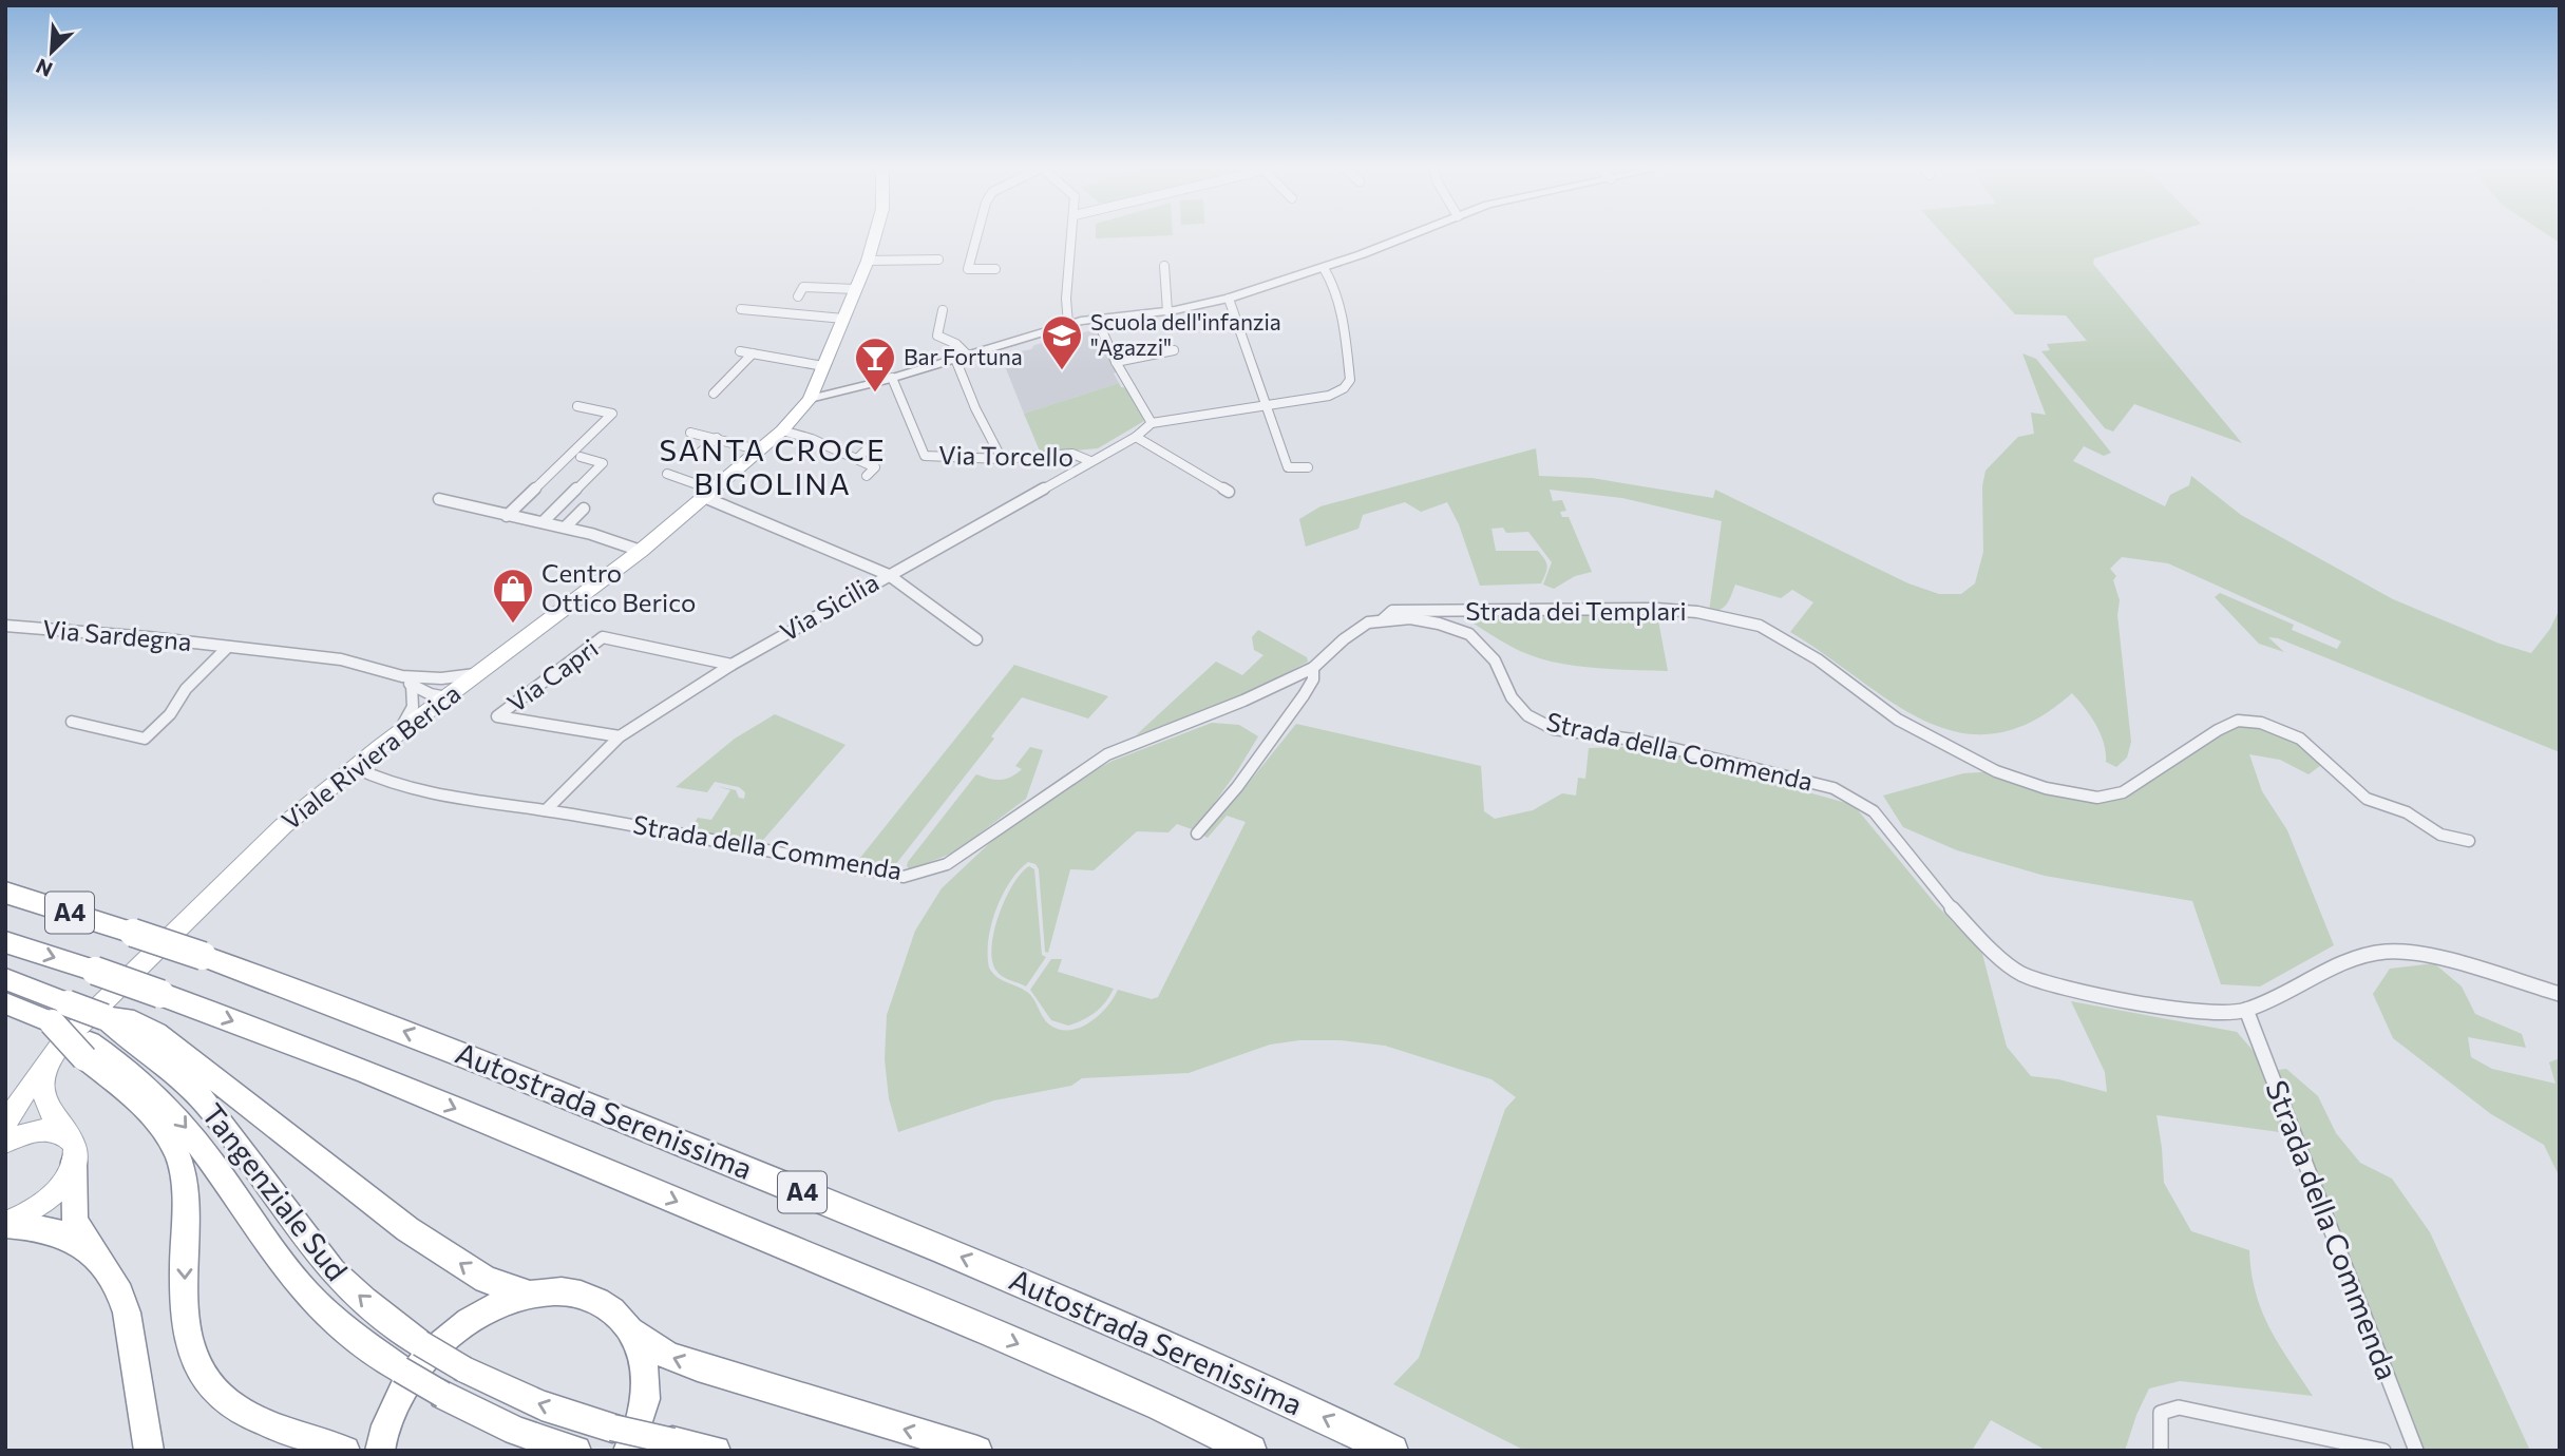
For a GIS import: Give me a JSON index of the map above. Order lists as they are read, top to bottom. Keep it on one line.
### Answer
{"streets":{"highway":["A4","Autostrada Serenissima","Tangenziale Sud"],"main road":["Viale Riviera Berica"],"street":["Via Torcello","Via Sicilia","Strada dei Templari","Via Sardegna","Via Capri","Strada della Commenda"]},"crossings":[["Via Torcello","Via Sicilia"],["Via Sicilia","Via Capri"],["Via Sicilia","Strada della Commenda"],["Strada dei Templari","Strada della Commenda"],["Via Sardegna","Viale Riviera Berica"],["Strada della Commenda","Viale Riviera Berica"]],"districts":["SANTA CROCE BIGOLINA"],"places":{"school or university":["Scuola dell'infanzia \"Agazzi\""],"bar":["Bar Fortuna"],"shop":["Centro Ottico Berico"]},"north":"bottom left"}
